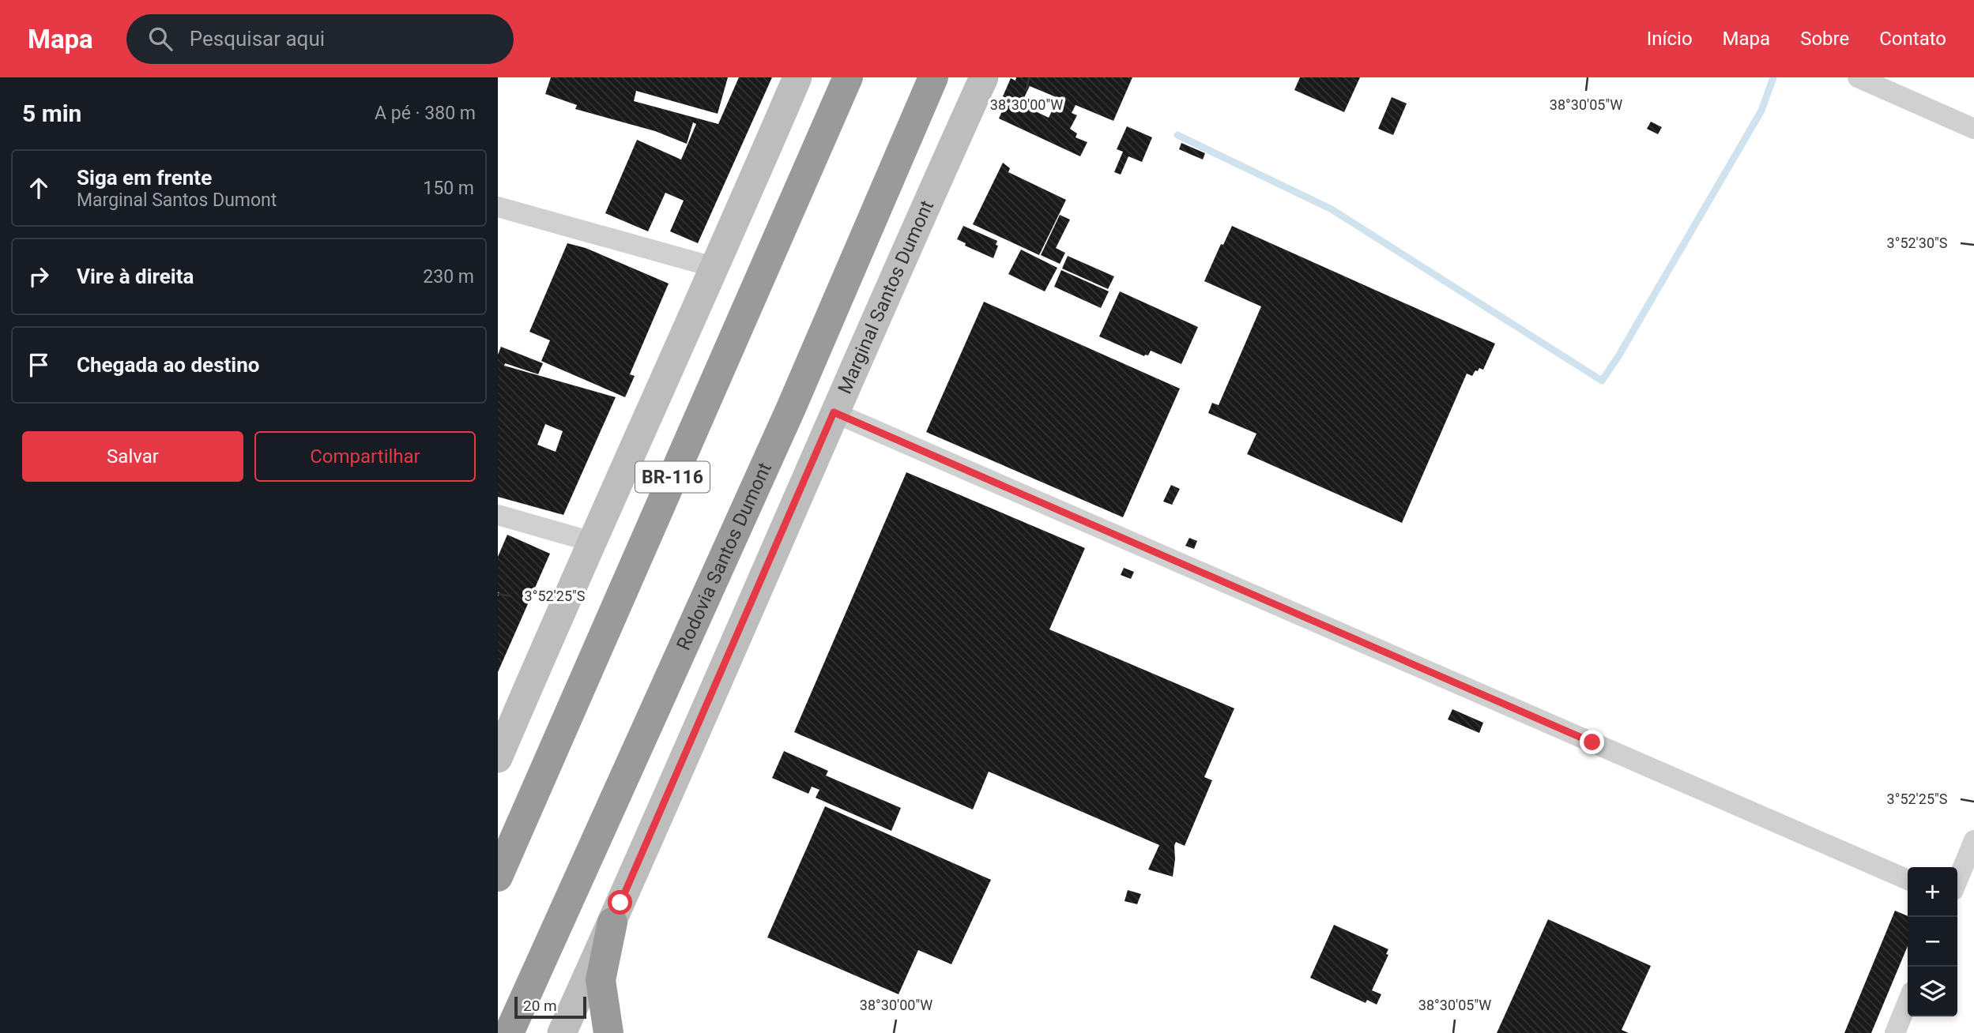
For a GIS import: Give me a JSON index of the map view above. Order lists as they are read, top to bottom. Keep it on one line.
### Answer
{"streets":{"highway":["BR-116","Rodovia Santos Dumont"],"main road":["Marginal Santos Dumont"]},"scale_bar":"20 m","page":{"header":"Mapa","search":"Pesquisar aqui","nav":["Início","Mapa","Sobre","Contato"],"heading":["5 min","A pé · 380 m"],"list":[["Siga em frente","Marginal Santos Dumont","150 m"],["Vire à direita","230 m"],"Chegada ao destino"],"buttons":["Salvar","Compartilhar"],"map_buttons":["+","−"],"scale":"20 m"},"coordinates":["38°30'00\"W","38°30'05\"W","3°52'30\"S","3°52'25\"S"]}
